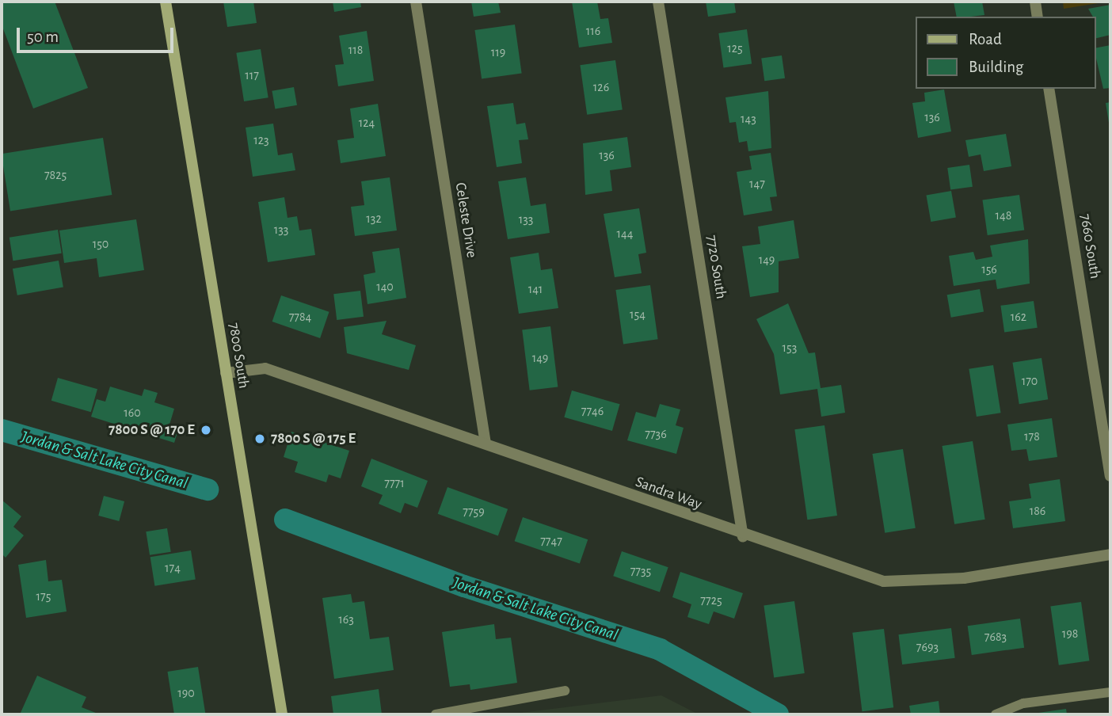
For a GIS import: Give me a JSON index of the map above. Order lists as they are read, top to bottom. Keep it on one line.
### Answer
{"streets":{"main road":["7800 South"],"street":["Celeste Drive","7660 South","7720 South","Sandra Way"]},"crossings":[["Celeste Drive","Sandra Way"],["7720 South","Sandra Way"],["7800 South","Sandra Way"]],"water":["Jordan & Salt Lake City Canal"],"places":["7800 S @ 170 E","7800 S @ 175 E"],"house_numbers":["116","125","118","119","117","126","136","143","124","123","136","7825","147","148","132","133","133","144","150","149","156","140","141","154","7784","162","153","149","170","7746","160","7736","178","7771","186","7759","7747","174","7735","175","7725","163","198","7683","7693","190"],"legend":["Road","Building"],"scale_bar":"50 m"}
